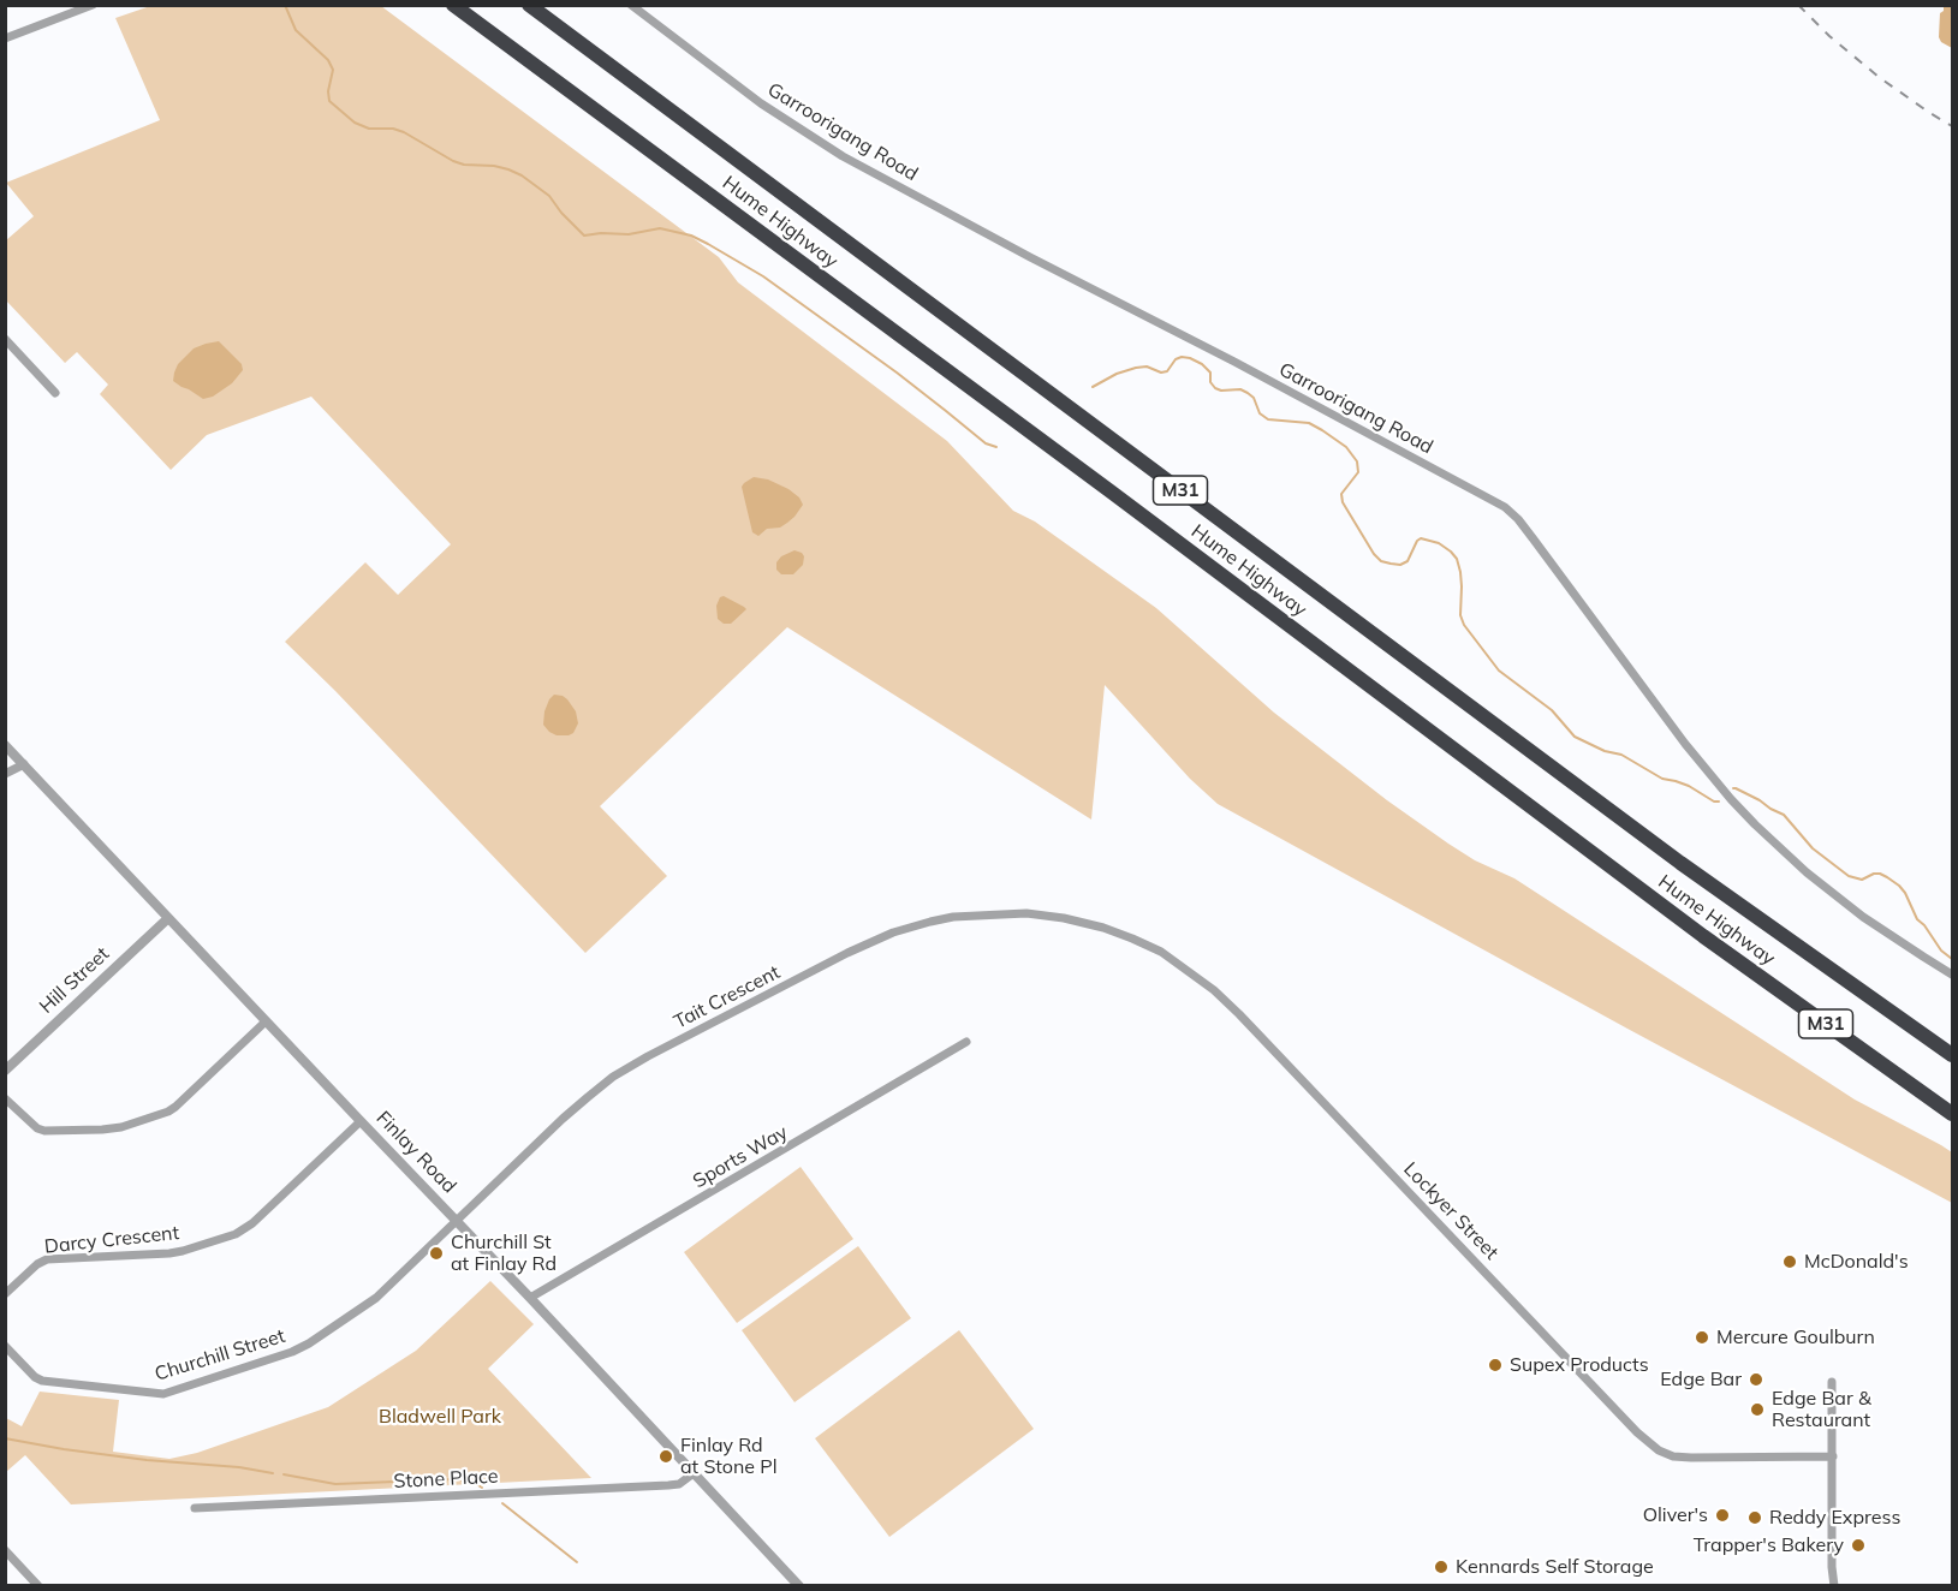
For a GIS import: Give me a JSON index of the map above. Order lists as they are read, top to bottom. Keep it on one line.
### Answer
{"streets":{"highway":["Hume Highway","M31"],"street":["Garroorigang Road","Hill Street","Tait Crescent","Finlay Road","Sports Way","Lockyer Street","Darcy Crescent","Churchill Street","Stone Place"]},"crossings":[["Hill Street","Finlay Road"],["Tait Crescent","Finlay Road"],["Tait Crescent","Lockyer Street"],["Tait Crescent","Churchill Street"],["Finlay Road","Sports Way"],["Finlay Road","Darcy Crescent"],["Finlay Road","Churchill Street"],["Finlay Road","Stone Place"]],"parks":["Bladwell Park"],"places":["Churchill St at Finlay Rd","McDonald's","Mercure Goulburn","Supex Products","Edge Bar","Edge Bar & Restaurant","Finlay Rd at Stone Pl","Oliver's","Reddy Express","Trapper's Bakery","Kennards Self Storage"]}
